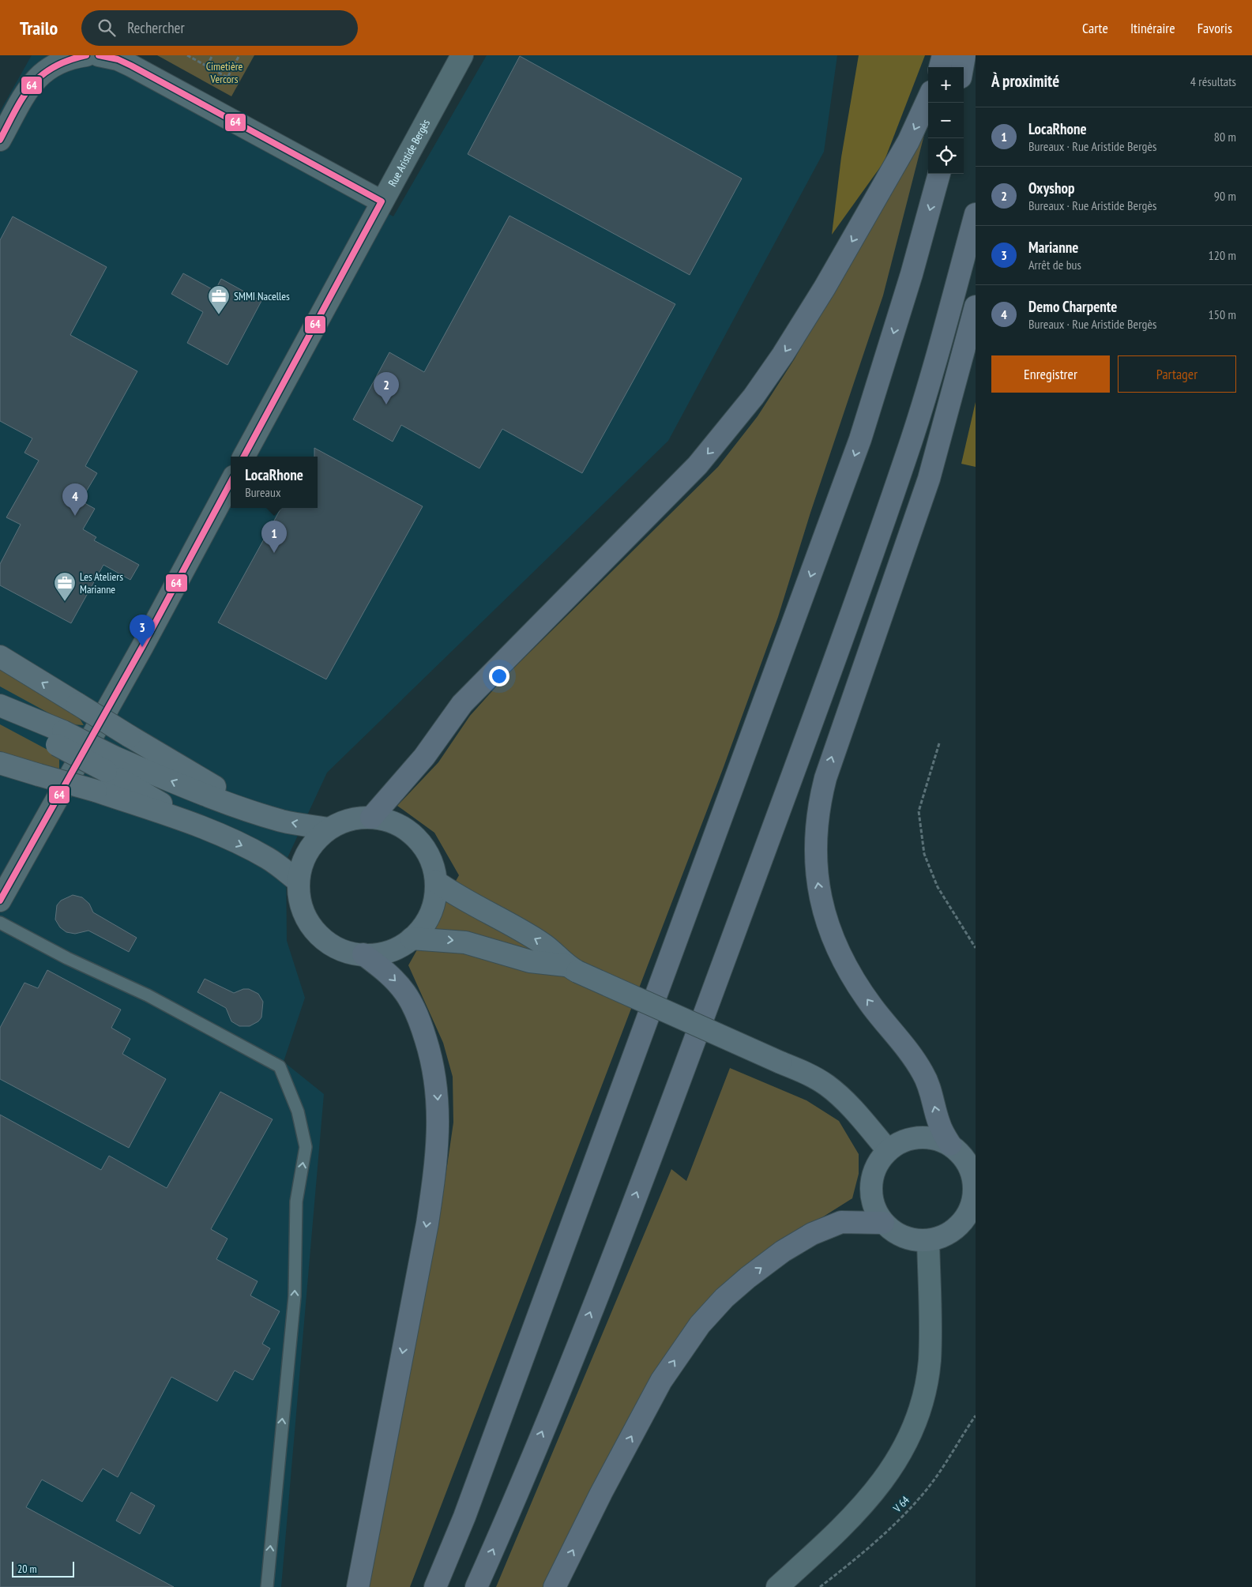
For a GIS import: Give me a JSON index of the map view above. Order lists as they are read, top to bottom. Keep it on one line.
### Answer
{"streets":{"street":["Rue Aristide Bergès"],"path":["V 64"]},"parks":["Cimetière Vercors"],"places":{"office":["SMMI Nacelles","Les Ateliers Marianne"]},"lines":["transit line 64"],"scale_bar":"20 m","page":{"header":"Trailo","search":"Rechercher","nav":["Carte","Itinéraire","Favoris"],"heading":["À proximité","4 résultats"],"map_buttons":["+","−"],"list":[{"mark":"1","name":"LocaRhone","note":"Bureaux · Rue Aristide Bergès","value":"80 m"},{"mark":"2","name":"Oxyshop","note":"Bureaux · Rue Aristide Bergès","value":"90 m"},{"mark":"3","name":"Marianne","note":"Arrêt de bus","value":"120 m"},{"mark":"4","name":"Demo Charpente","note":"Bureaux · Rue Aristide Bergès","value":"150 m"}],"buttons":["Enregistrer","Partager"],"pins":["2","4","1","3"],"popup":["LocaRhone","Bureaux"],"scale":"20 m"}}
